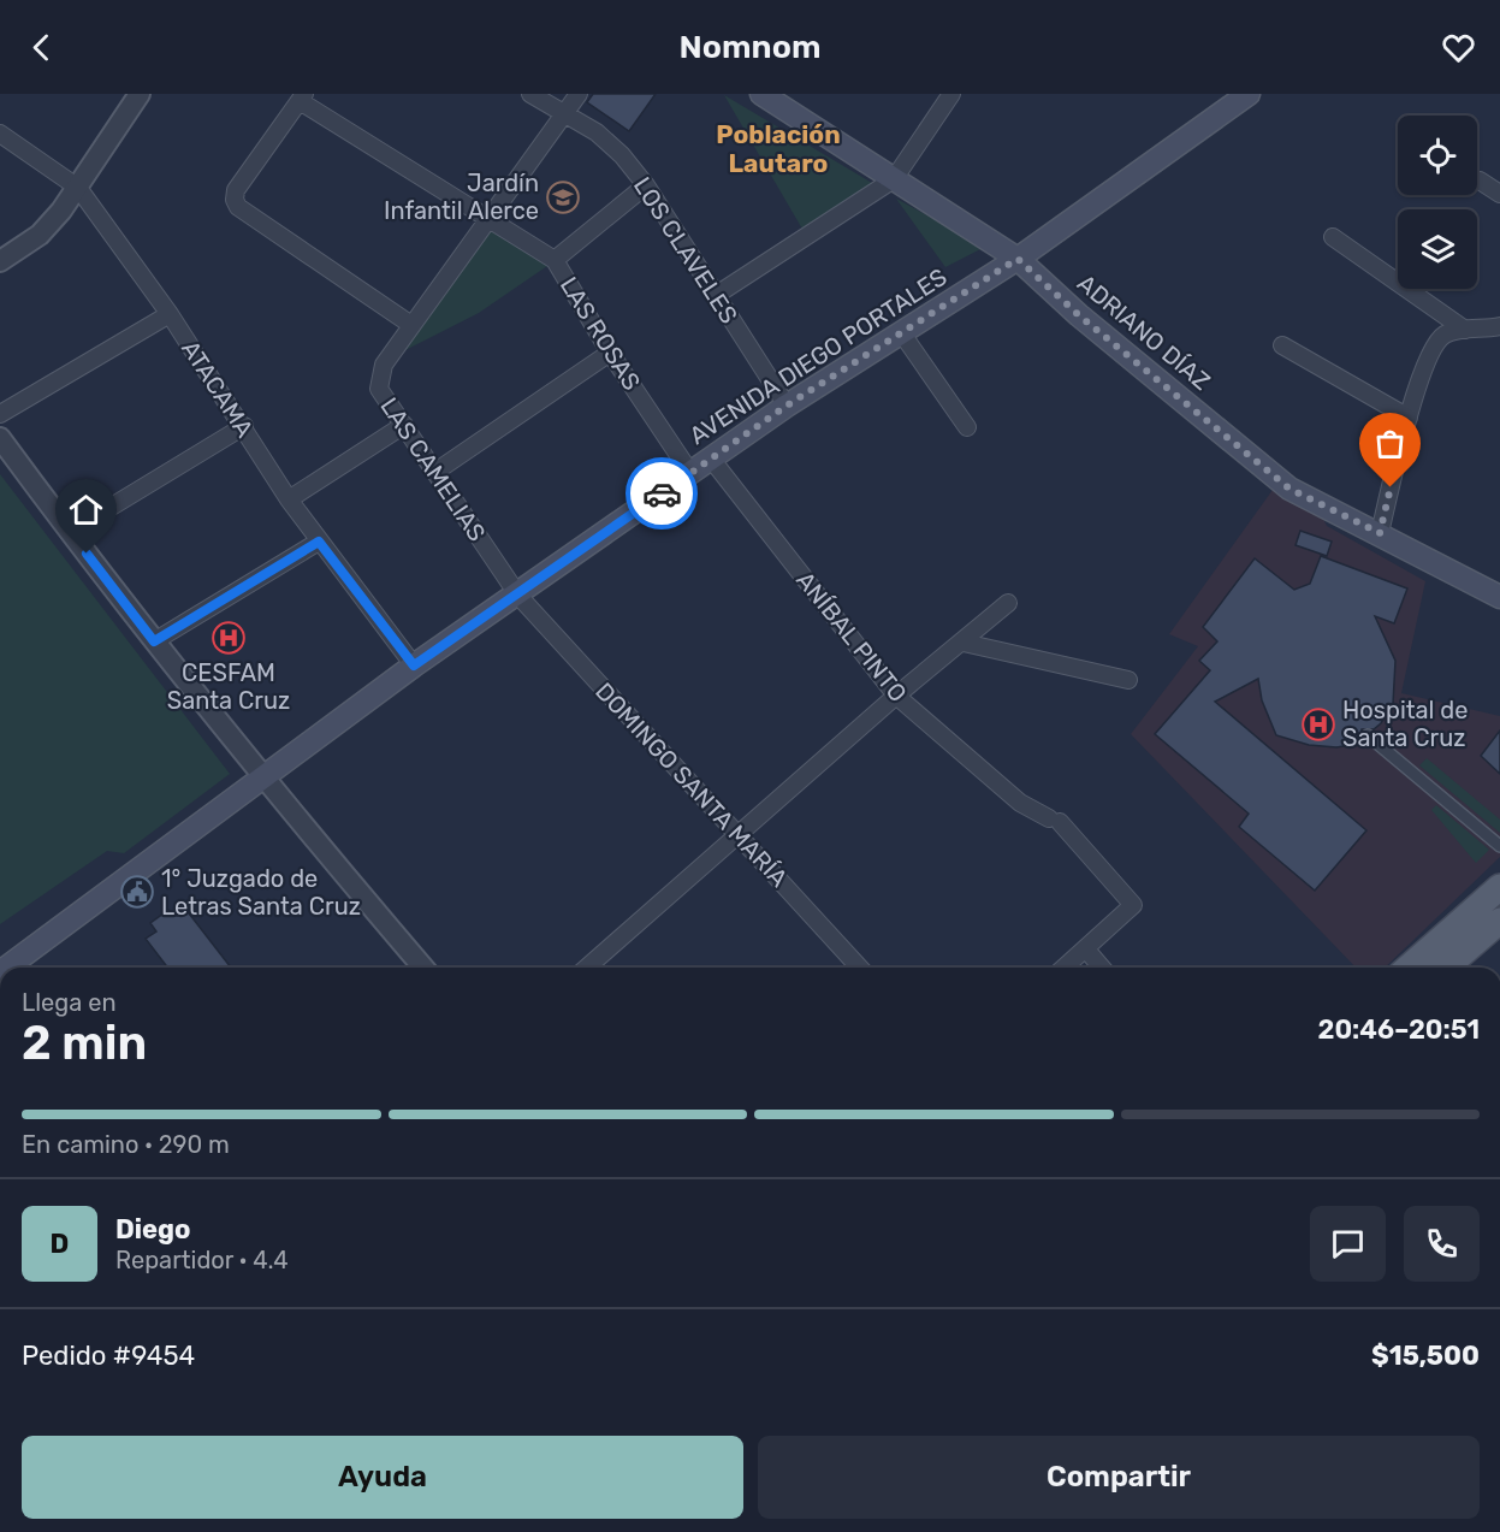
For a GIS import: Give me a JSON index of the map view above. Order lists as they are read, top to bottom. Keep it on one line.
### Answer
{"streets":{"main road":["ADRIANO DÍAZ","AVENIDA DIEGO PORTALES"],"street":["LOS CLAVELES","LAS ROSAS","ATACAMA","LAS CAMELIAS","ANÍBAL PINTO","DOMINGO SANTA MARÍA"]},"crossings":[["LOS CLAVELES","AVENIDA DIEGO PORTALES"],["LOS CLAVELES","LAS CAMELIAS"],["ADRIANO DÍAZ","AVENIDA DIEGO PORTALES"],["LAS ROSAS","AVENIDA DIEGO PORTALES"],["LAS ROSAS","LAS CAMELIAS"],["AVENIDA DIEGO PORTALES","ATACAMA"],["AVENIDA DIEGO PORTALES","LAS CAMELIAS"],["AVENIDA DIEGO PORTALES","ANÍBAL PINTO"],["AVENIDA DIEGO PORTALES","DOMINGO SANTA MARÍA"],["LAS CAMELIAS","DOMINGO SANTA MARÍA"]],"districts":["Población Lautaro"],"places":{"school or university":["Jardín Infantil Alerce"],"hospital":["CESFAM Santa Cruz","Hospital de Santa Cruz"],"public building":["1° Juzgado de Letras Santa Cruz"]},"page":{"header":"Nomnom","heading":["2 min","Llega en","20:46–20:51"],"panel":["Diego","Repartidor · 4.4","Pedido #9454","$15,500"],"bar":"En camino · 290 m","round":"D","buttons":["Ayuda","Compartir"]}}
